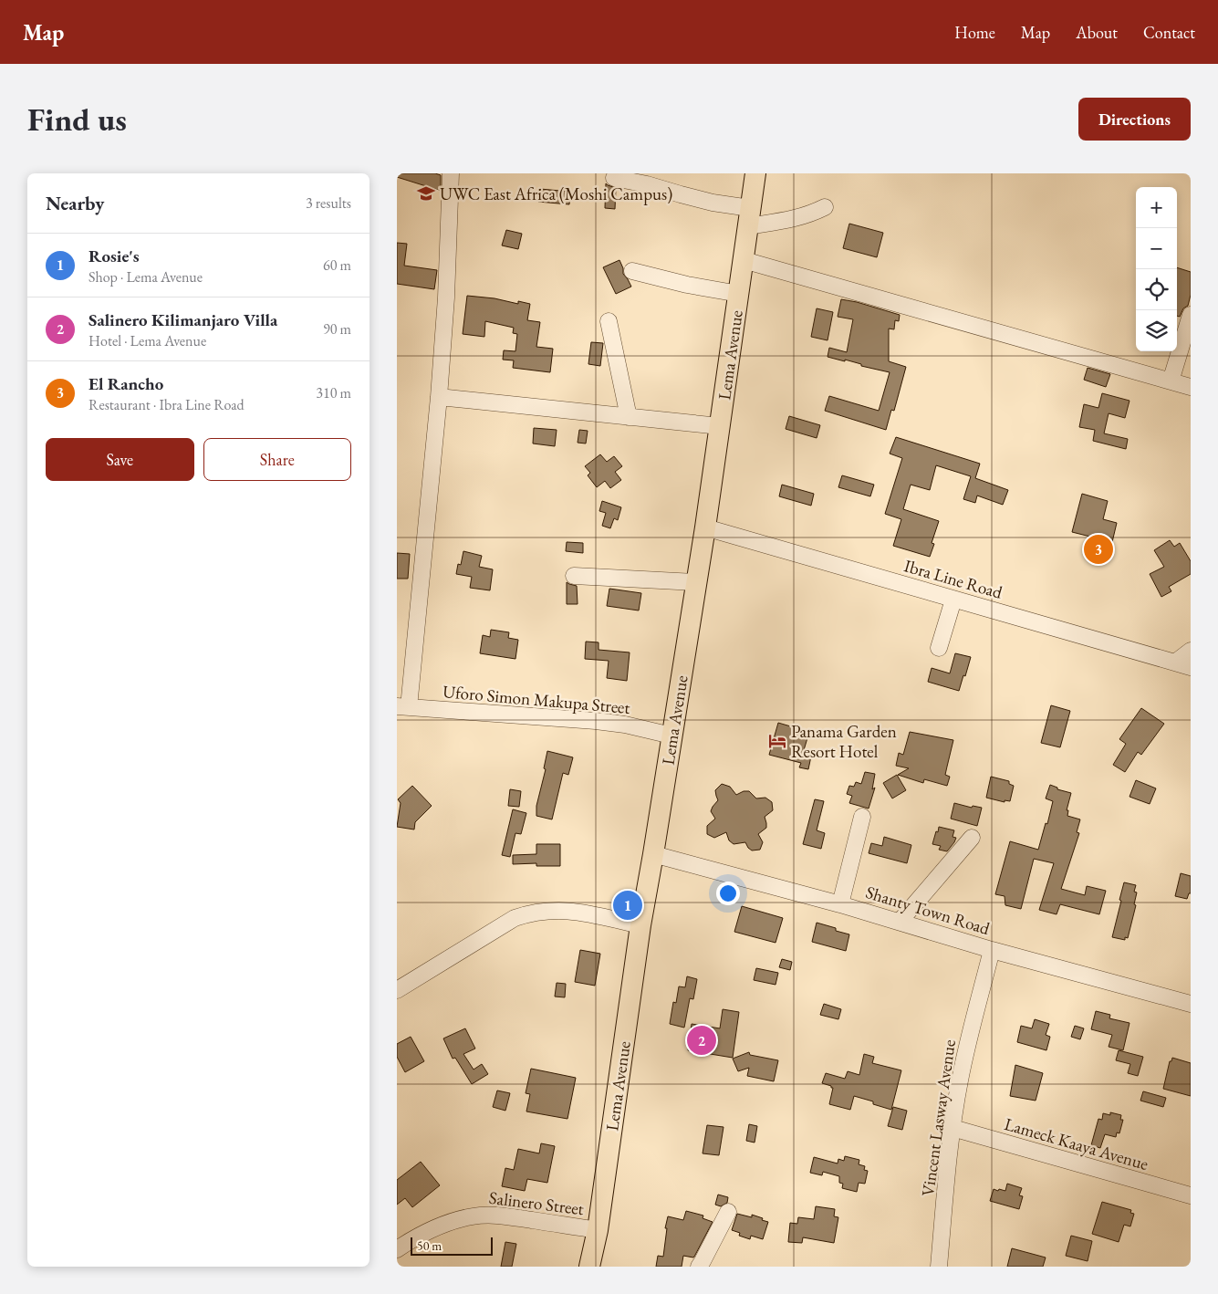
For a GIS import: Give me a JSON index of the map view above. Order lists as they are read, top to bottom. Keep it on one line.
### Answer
{"streets":{"main road":["Lema Avenue"],"street":["Ibra Line Road","Uforo Simon Makupa Street","Shanty Town Road","Vincent Lasway Avenue","Lameck Kaaya Avenue","Salinero Street"]},"crossings":[["Lema Avenue","Ibra Line Road"],["Lema Avenue","Uforo Simon Makupa Street"],["Lema Avenue","Shanty Town Road"],["Lema Avenue","Salinero Street"],["Shanty Town Road","Vincent Lasway Avenue"],["Vincent Lasway Avenue","Lameck Kaaya Avenue"]],"places":{"school or university":["UWC East Africa (Moshi Campus)"],"hotel":["Panama Garden Resort Hotel"]},"scale_bar":"50 m","page":{"header":"Map","nav":["Home","Map","About","Contact"],"buttons":["Directions",["Save","Share"]],"title":"Find us","heading":["Nearby","3 results"],"map_buttons":["+","−"],"list":[{"mark":"1","name":"Rosie's","note":"Shop · Lema Avenue","value":"60 m"},{"mark":"2","name":"Salinero Kilimanjaro Villa","note":"Hotel · Lema Avenue","value":"90 m"},{"mark":"3","name":"El Rancho","note":"Restaurant · Ibra Line Road","value":"310 m"}],"pins":["3","1","2"],"scale":"50 m"}}
